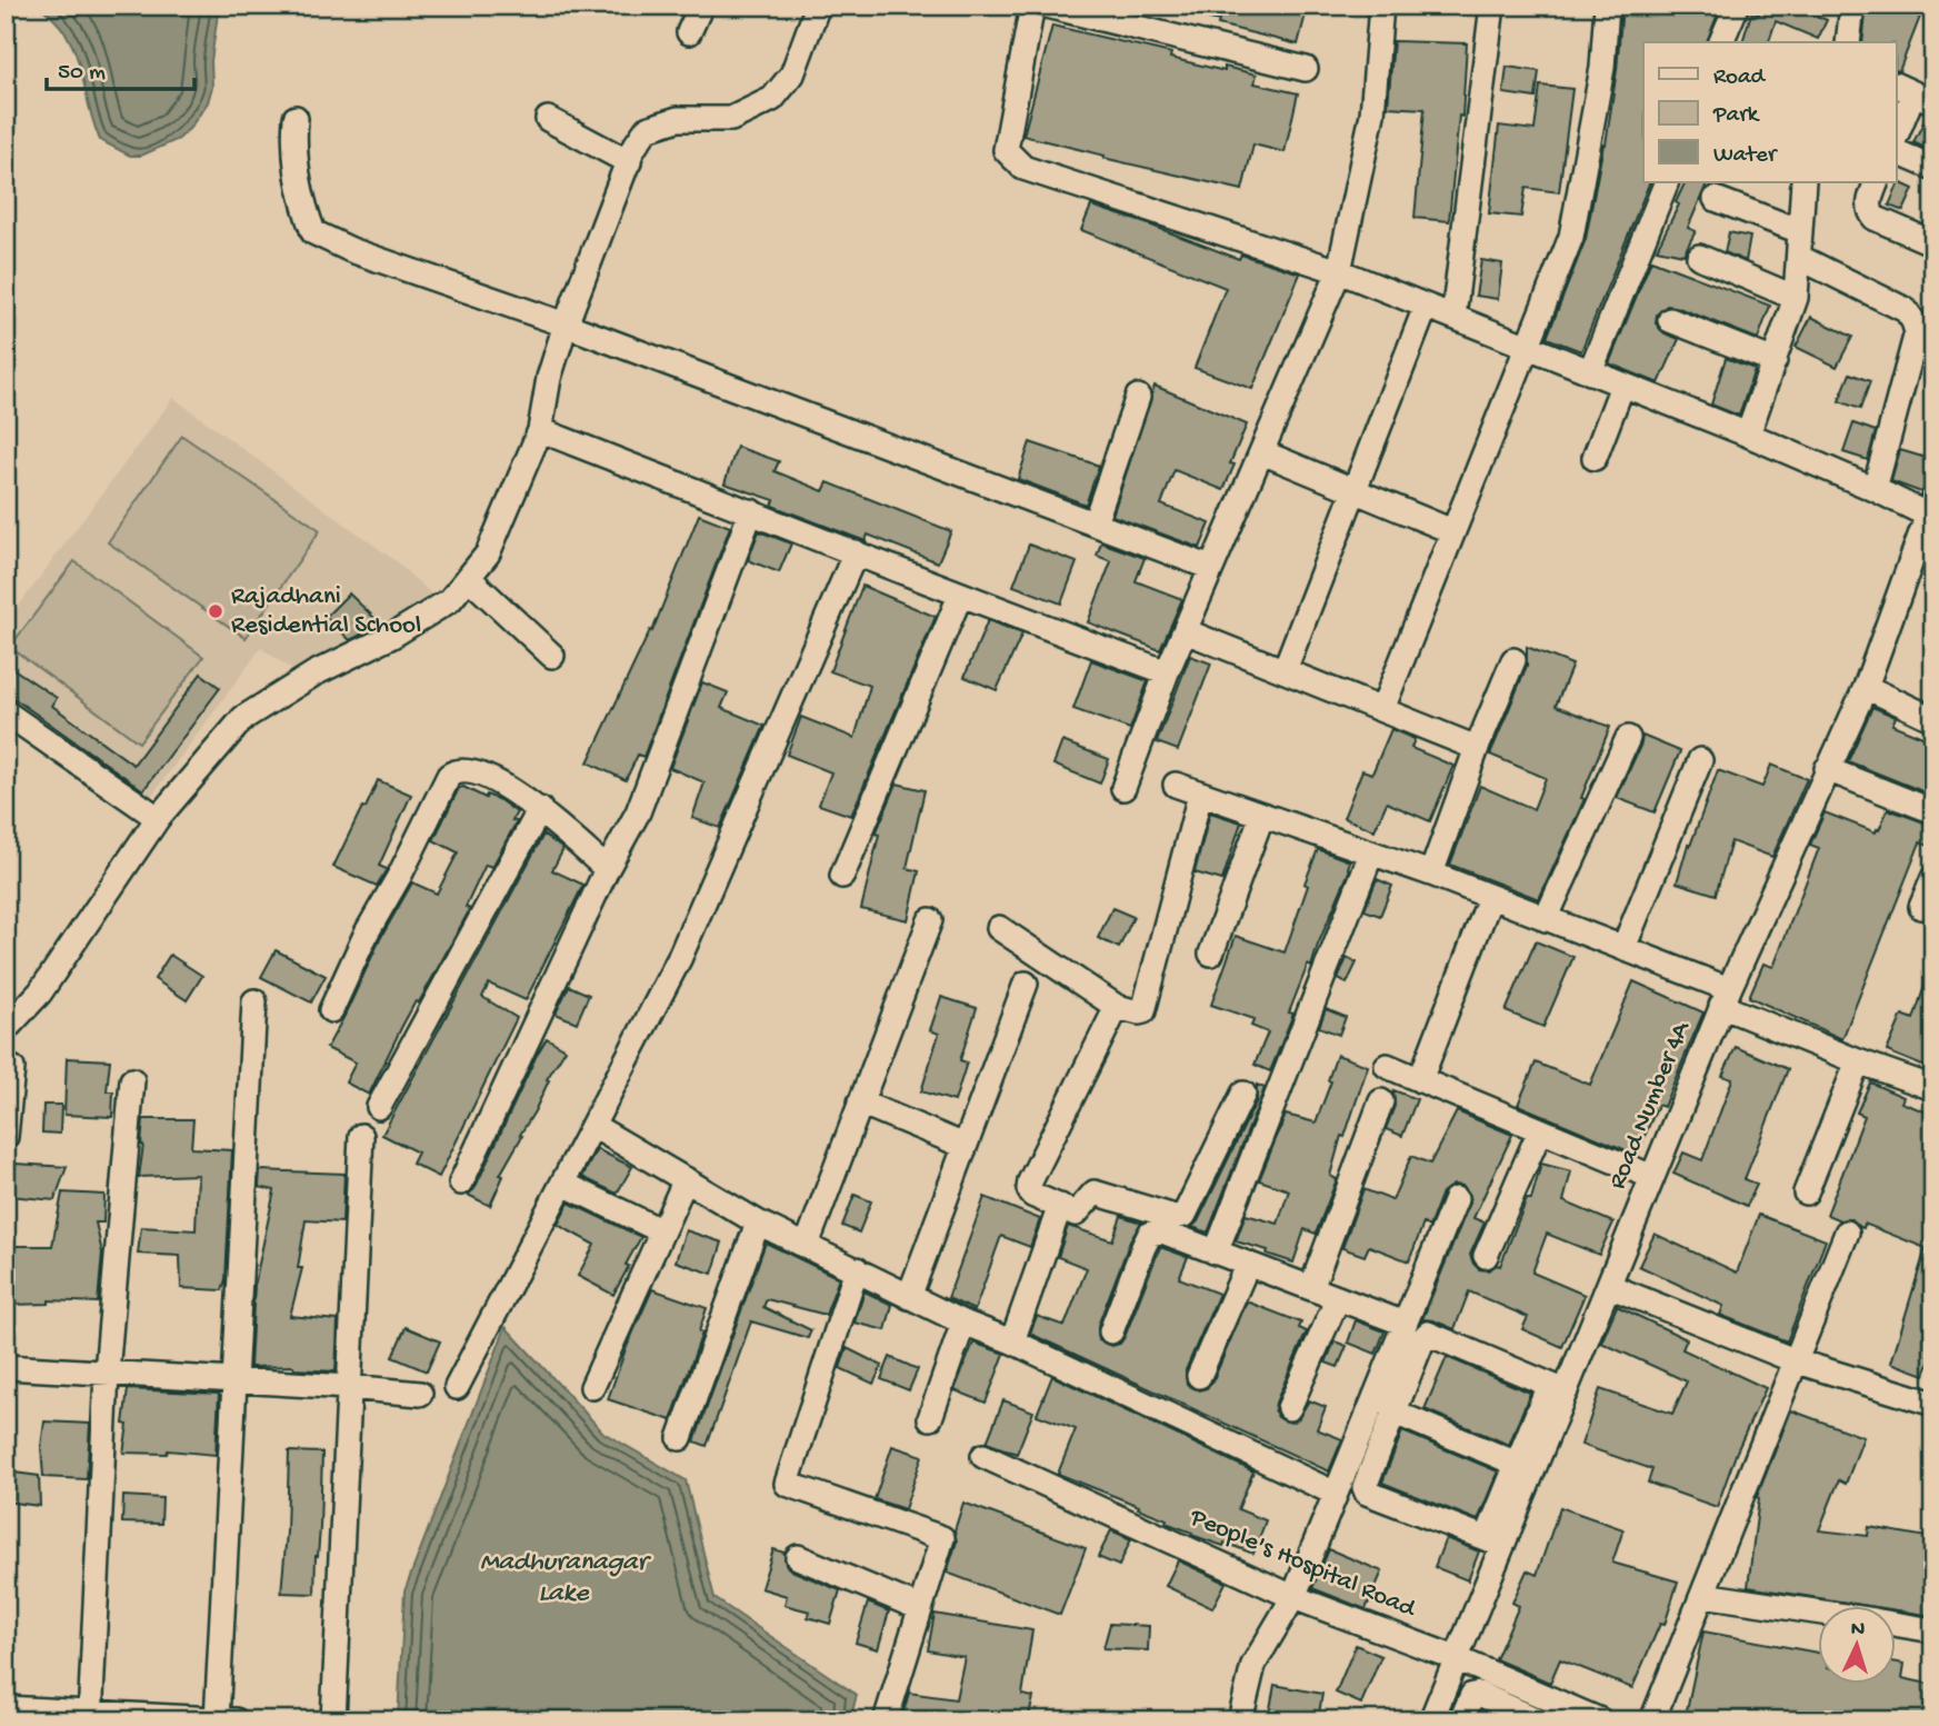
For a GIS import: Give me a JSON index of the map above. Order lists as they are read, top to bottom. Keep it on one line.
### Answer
{"streets":{"street":["Road Number 4A","People's Hospital Road"]},"crossings":[["Road Number 4A","People's Hospital Road"]],"water":["Madhuranagar Lake"],"places":["Rajadhani Residential School"],"legend":["Road","Park","Water"],"scale_bar":"50 m","north":"top"}
